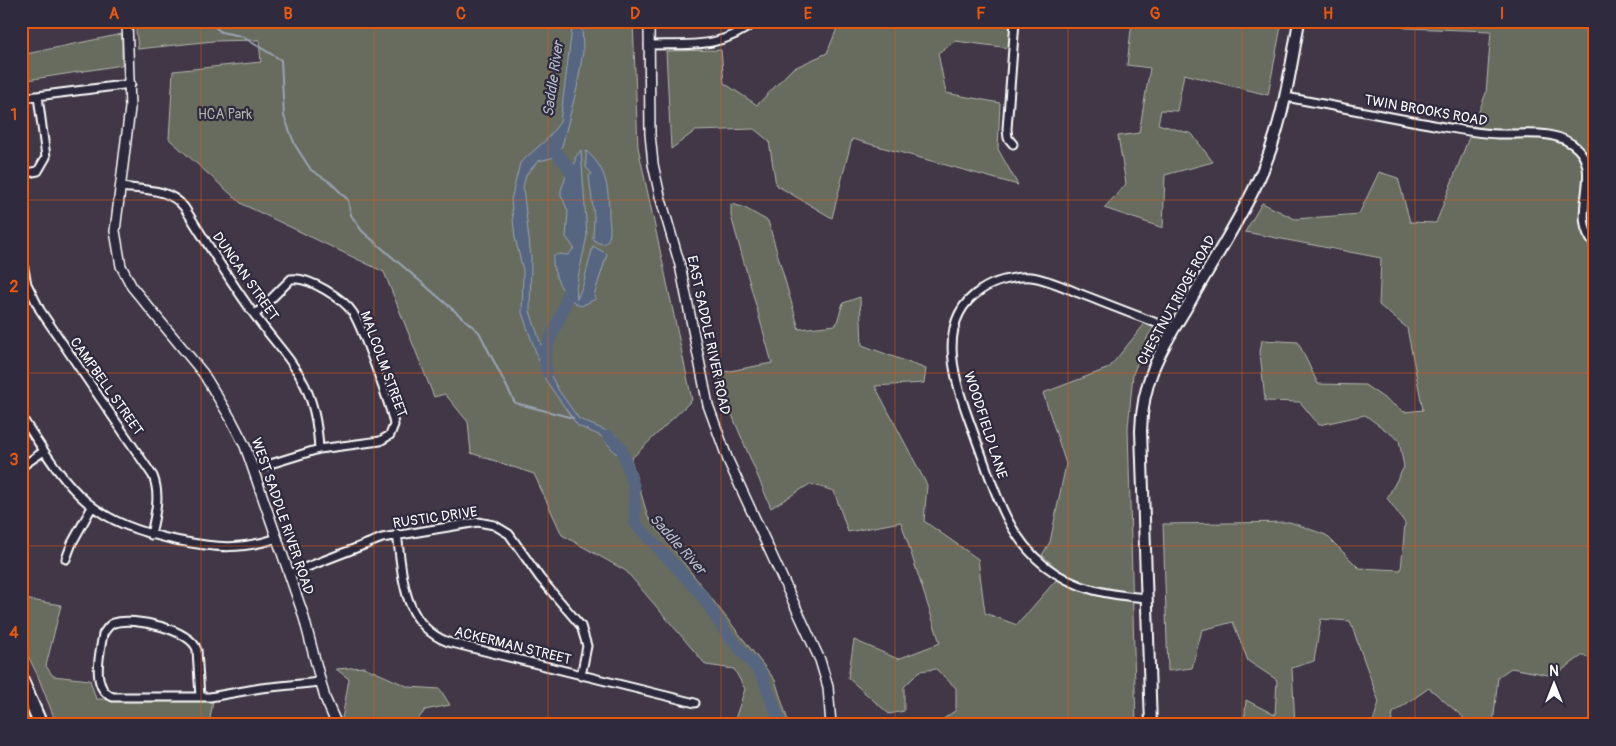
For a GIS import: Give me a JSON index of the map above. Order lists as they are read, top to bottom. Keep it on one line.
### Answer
{"streets":{"main road":["CHESTNUT RIDGE ROAD"],"street":["TWIN BROOKS ROAD","DUNCAN STREET","EAST SADDLE RIVER ROAD","MALCOLM STREET","CAMPBELL STREET","WOODFIELD LANE","WEST SADDLE RIVER ROAD","RUSTIC DRIVE","ACKERMAN STREET"]},"crossings":[["TWIN BROOKS ROAD","CHESTNUT RIDGE ROAD"],["DUNCAN STREET","MALCOLM STREET"],["DUNCAN STREET","WEST SADDLE RIVER ROAD"],["CHESTNUT RIDGE ROAD","WOODFIELD LANE"],["MALCOLM STREET","WEST SADDLE RIVER ROAD"],["WEST SADDLE RIVER ROAD","RUSTIC DRIVE"],["RUSTIC DRIVE","ACKERMAN STREET"]],"water":["Saddle River"],"parks":["HCA Park"],"north":"top","grid":{"columns":["A","B","C","D","E","F","G","H","I"],"rows":["1","2","3","4"]}}
